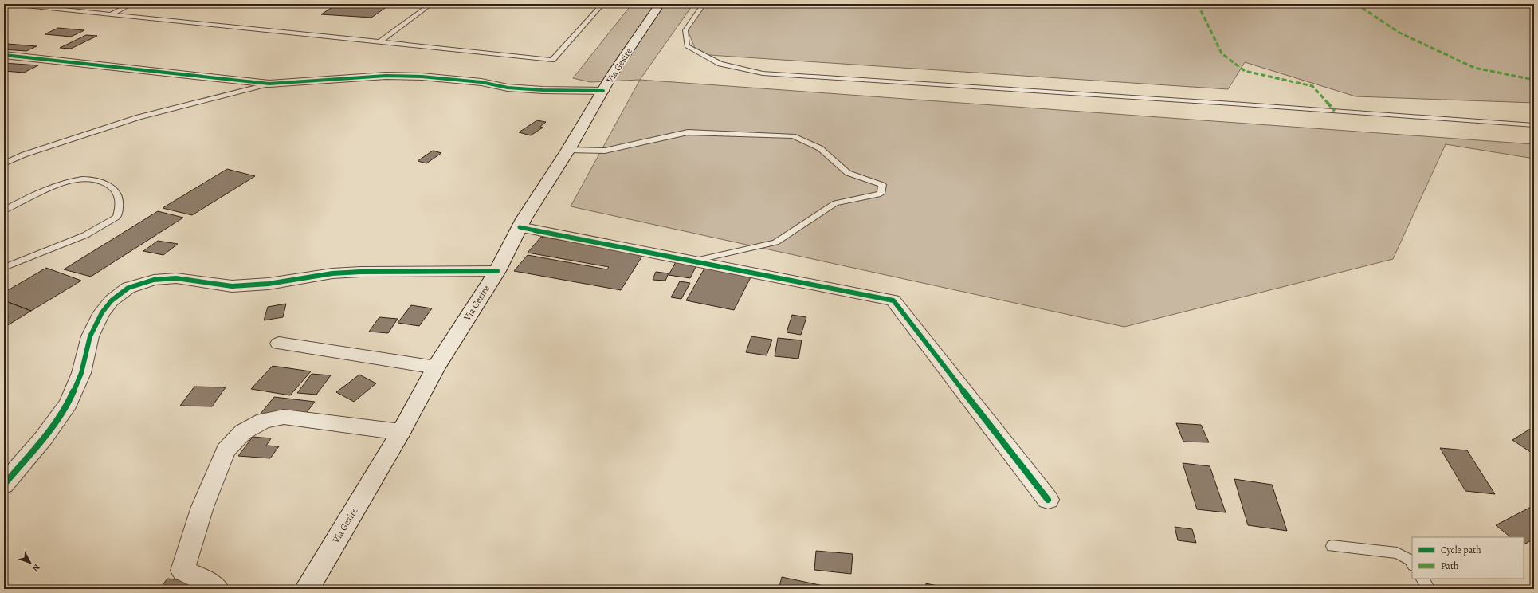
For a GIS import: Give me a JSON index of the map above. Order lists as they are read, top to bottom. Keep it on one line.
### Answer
{"streets":{"main road":["Via Gesire"]},"legend":["Cycle path","Path"],"north":"bottom right"}
